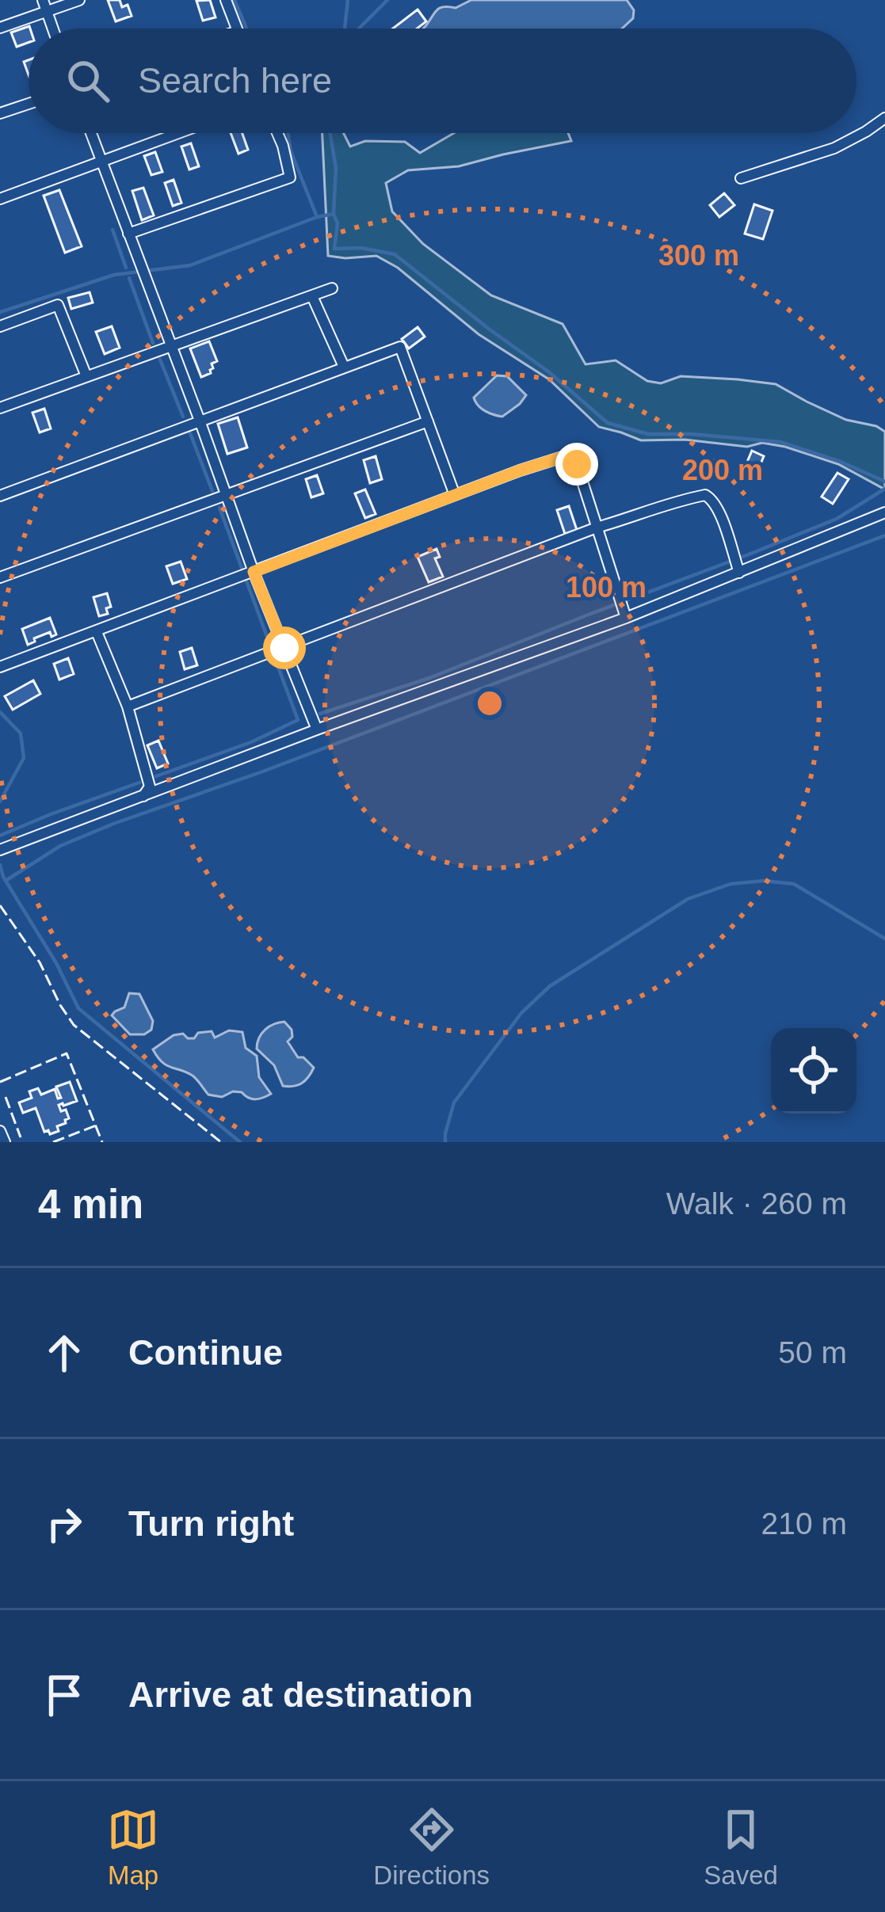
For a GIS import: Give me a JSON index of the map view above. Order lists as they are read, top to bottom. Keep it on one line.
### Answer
{"page":{"search":"Search here","heading":["4 min","Walk · 260 m"],"list":[["Continue","50 m"],["Turn right","210 m"],"Arrive at destination"],"nav":["Map","Directions","Saved"]},"rings":["300 m","200 m","100 m"]}
